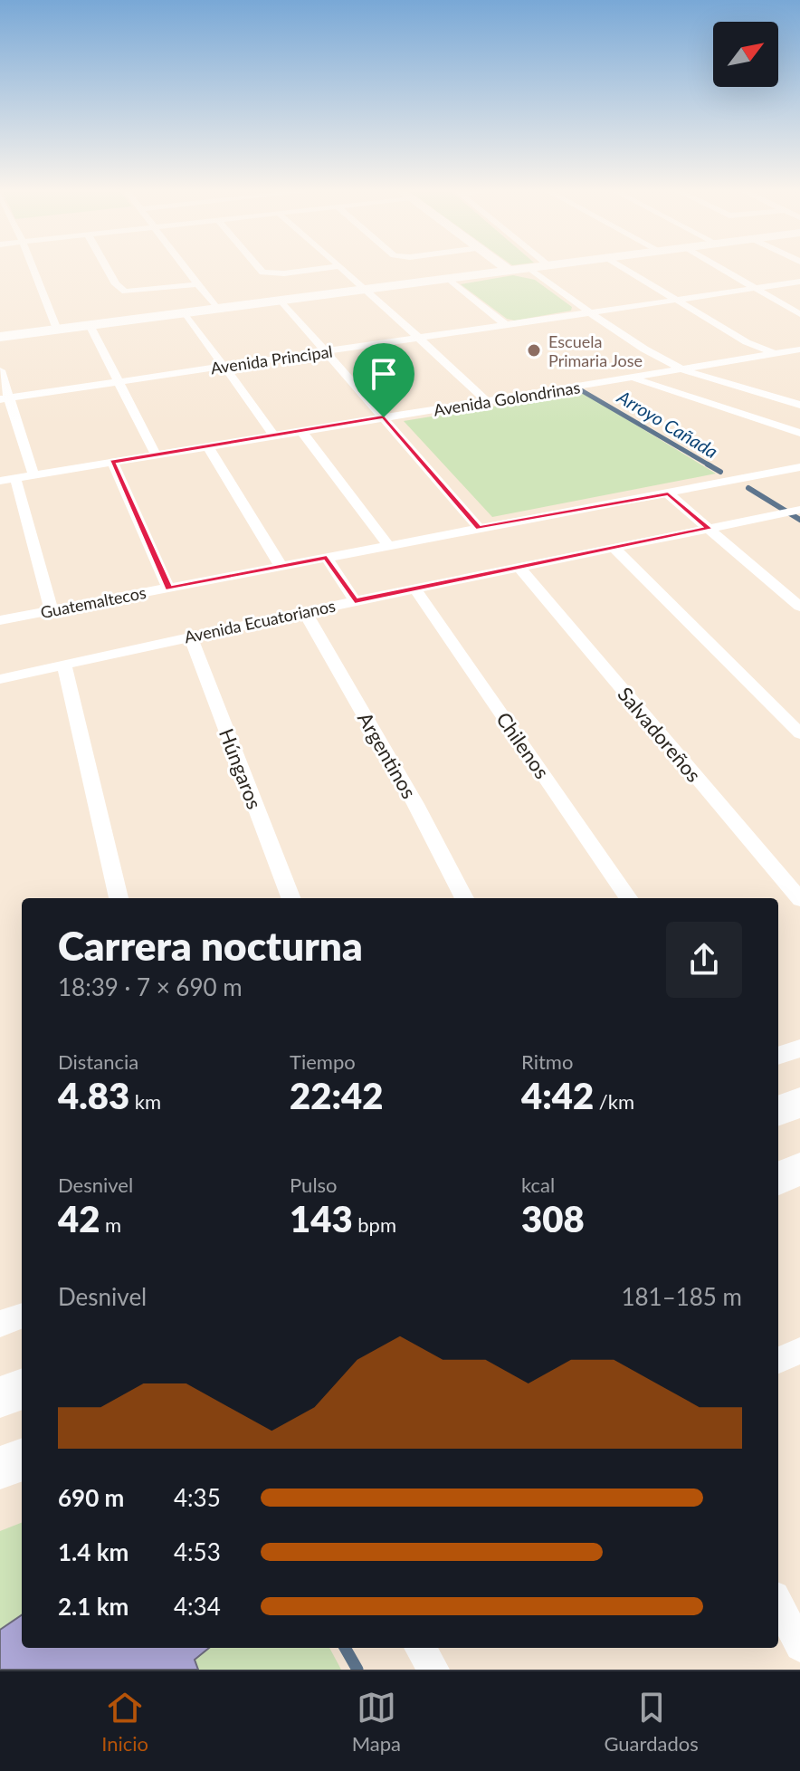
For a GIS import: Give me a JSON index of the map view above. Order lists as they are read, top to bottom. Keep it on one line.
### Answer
{"streets":{"street":["Avenida Principal","Avenida Golondrinas","Guatemaltecos","Avenida Ecuatorianos","Salvadoreños","Chilenos","Argentinos","Húngaros"]},"crossings":[["Avenida Ecuatorianos","Salvadoreños"],["Avenida Ecuatorianos","Chilenos"],["Avenida Ecuatorianos","Argentinos"],["Avenida Ecuatorianos","Húngaros"]],"water":["Arroyo Cañada"],"places":["Escuela Primaria Jose"],"north":"top right","page":{"heading":["Carrera nocturna","18:39 · 7 × 690 m"],"stats":[["Distancia","4.83 km"],["Tiempo","22:42"],["Ritmo","4:42 /km"],["Desnivel","42 m"],["Pulso","143 bpm"],["kcal","308"]],"chart":["Desnivel","181–185 m"],"list":[{"name":"690 m","note":"4:35"},{"name":"1.4 km","note":"4:53"},{"name":"2.1 km","note":"4:34"}],"tabs":["Inicio","Mapa","Guardados"]}}
